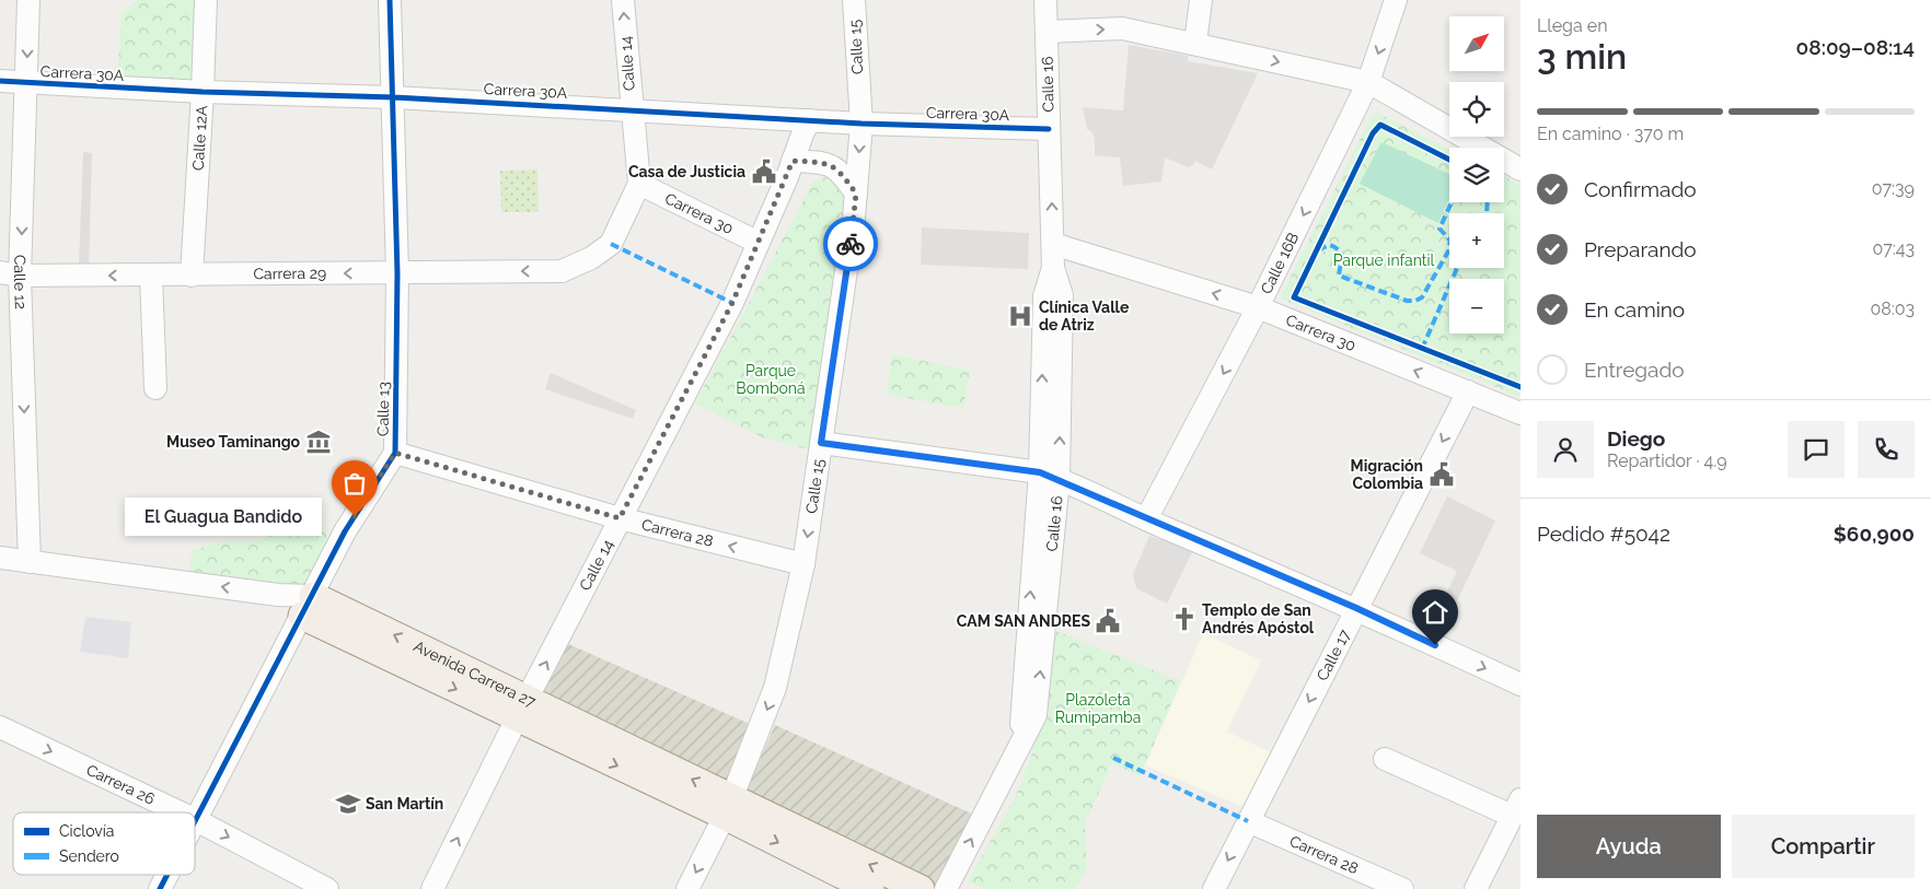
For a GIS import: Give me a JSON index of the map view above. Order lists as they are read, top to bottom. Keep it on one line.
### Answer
{"streets":{"main road":["Avenida Carrera 27"],"street":["Calle 15","Calle 14","Carrera 30A","Calle 16","Calle 12A","Carrera 30","Calle 16B","Carrera 29","Calle 12","Calle 13","Carrera 28","Calle 17","Carrera 26"]},"crossings":[["Calle 15","Carrera 30A"],["Calle 15","Carrera 28"],["Calle 15","Avenida Carrera 27"],["Calle 14","Carrera 30A"],["Calle 14","Carrera 30"],["Calle 14","Carrera 29"],["Calle 14","Carrera 28"],["Calle 14","Avenida Carrera 27"],["Carrera 30A","Calle 16"],["Carrera 30A","Calle 12A"],["Carrera 30A","Calle 12"],["Carrera 30A","Calle 13"],["Calle 16","Carrera 30"],["Calle 12A","Carrera 29"],["Carrera 30","Calle 16B"],["Carrera 30","Carrera 29"],["Carrera 30","Calle 17"],["Carrera 29","Calle 12"],["Carrera 29","Calle 13"],["Calle 12","Avenida Carrera 27"],["Calle 13","Carrera 28"],["Calle 13","Avenida Carrera 27"],["Carrera 28","Calle 17"]],"one_way":["Calle 15","Calle 14","Calle 16","Carrera 30","Calle 16B","Carrera 29","Calle 12","Calle 17","Carrera 26"],"parks":["Parque infantil","Parque Bomboná","Plazoleta Rumipamba"],"places":{"public building":["Casa de Justicia","Migración Colombia","CAM SAN ANDRES"],"hospital":["Clínica Valle de Atriz"],"museum":["Museo Taminango"],"other":["El Guagua Bandido"],"church":["Templo de San Andrés Apóstol"],"school or university":["San Martín"]},"legend":["Ciclovía","Sendero"],"north":"top right","page":{"heading":["3 min","Llega en","08:09–08:14"],"panel":["Diego","Repartidor · 4.9","Pedido #5042","$60,900"],"map_buttons":["+","−"],"bar":"En camino · 370 m","list":[["Confirmado","07:39"],["Preparando","07:43"],["En camino","08:03"],"Entregado"],"bubble":"El Guagua Bandido","buttons":["Ayuda","Compartir"]}}
